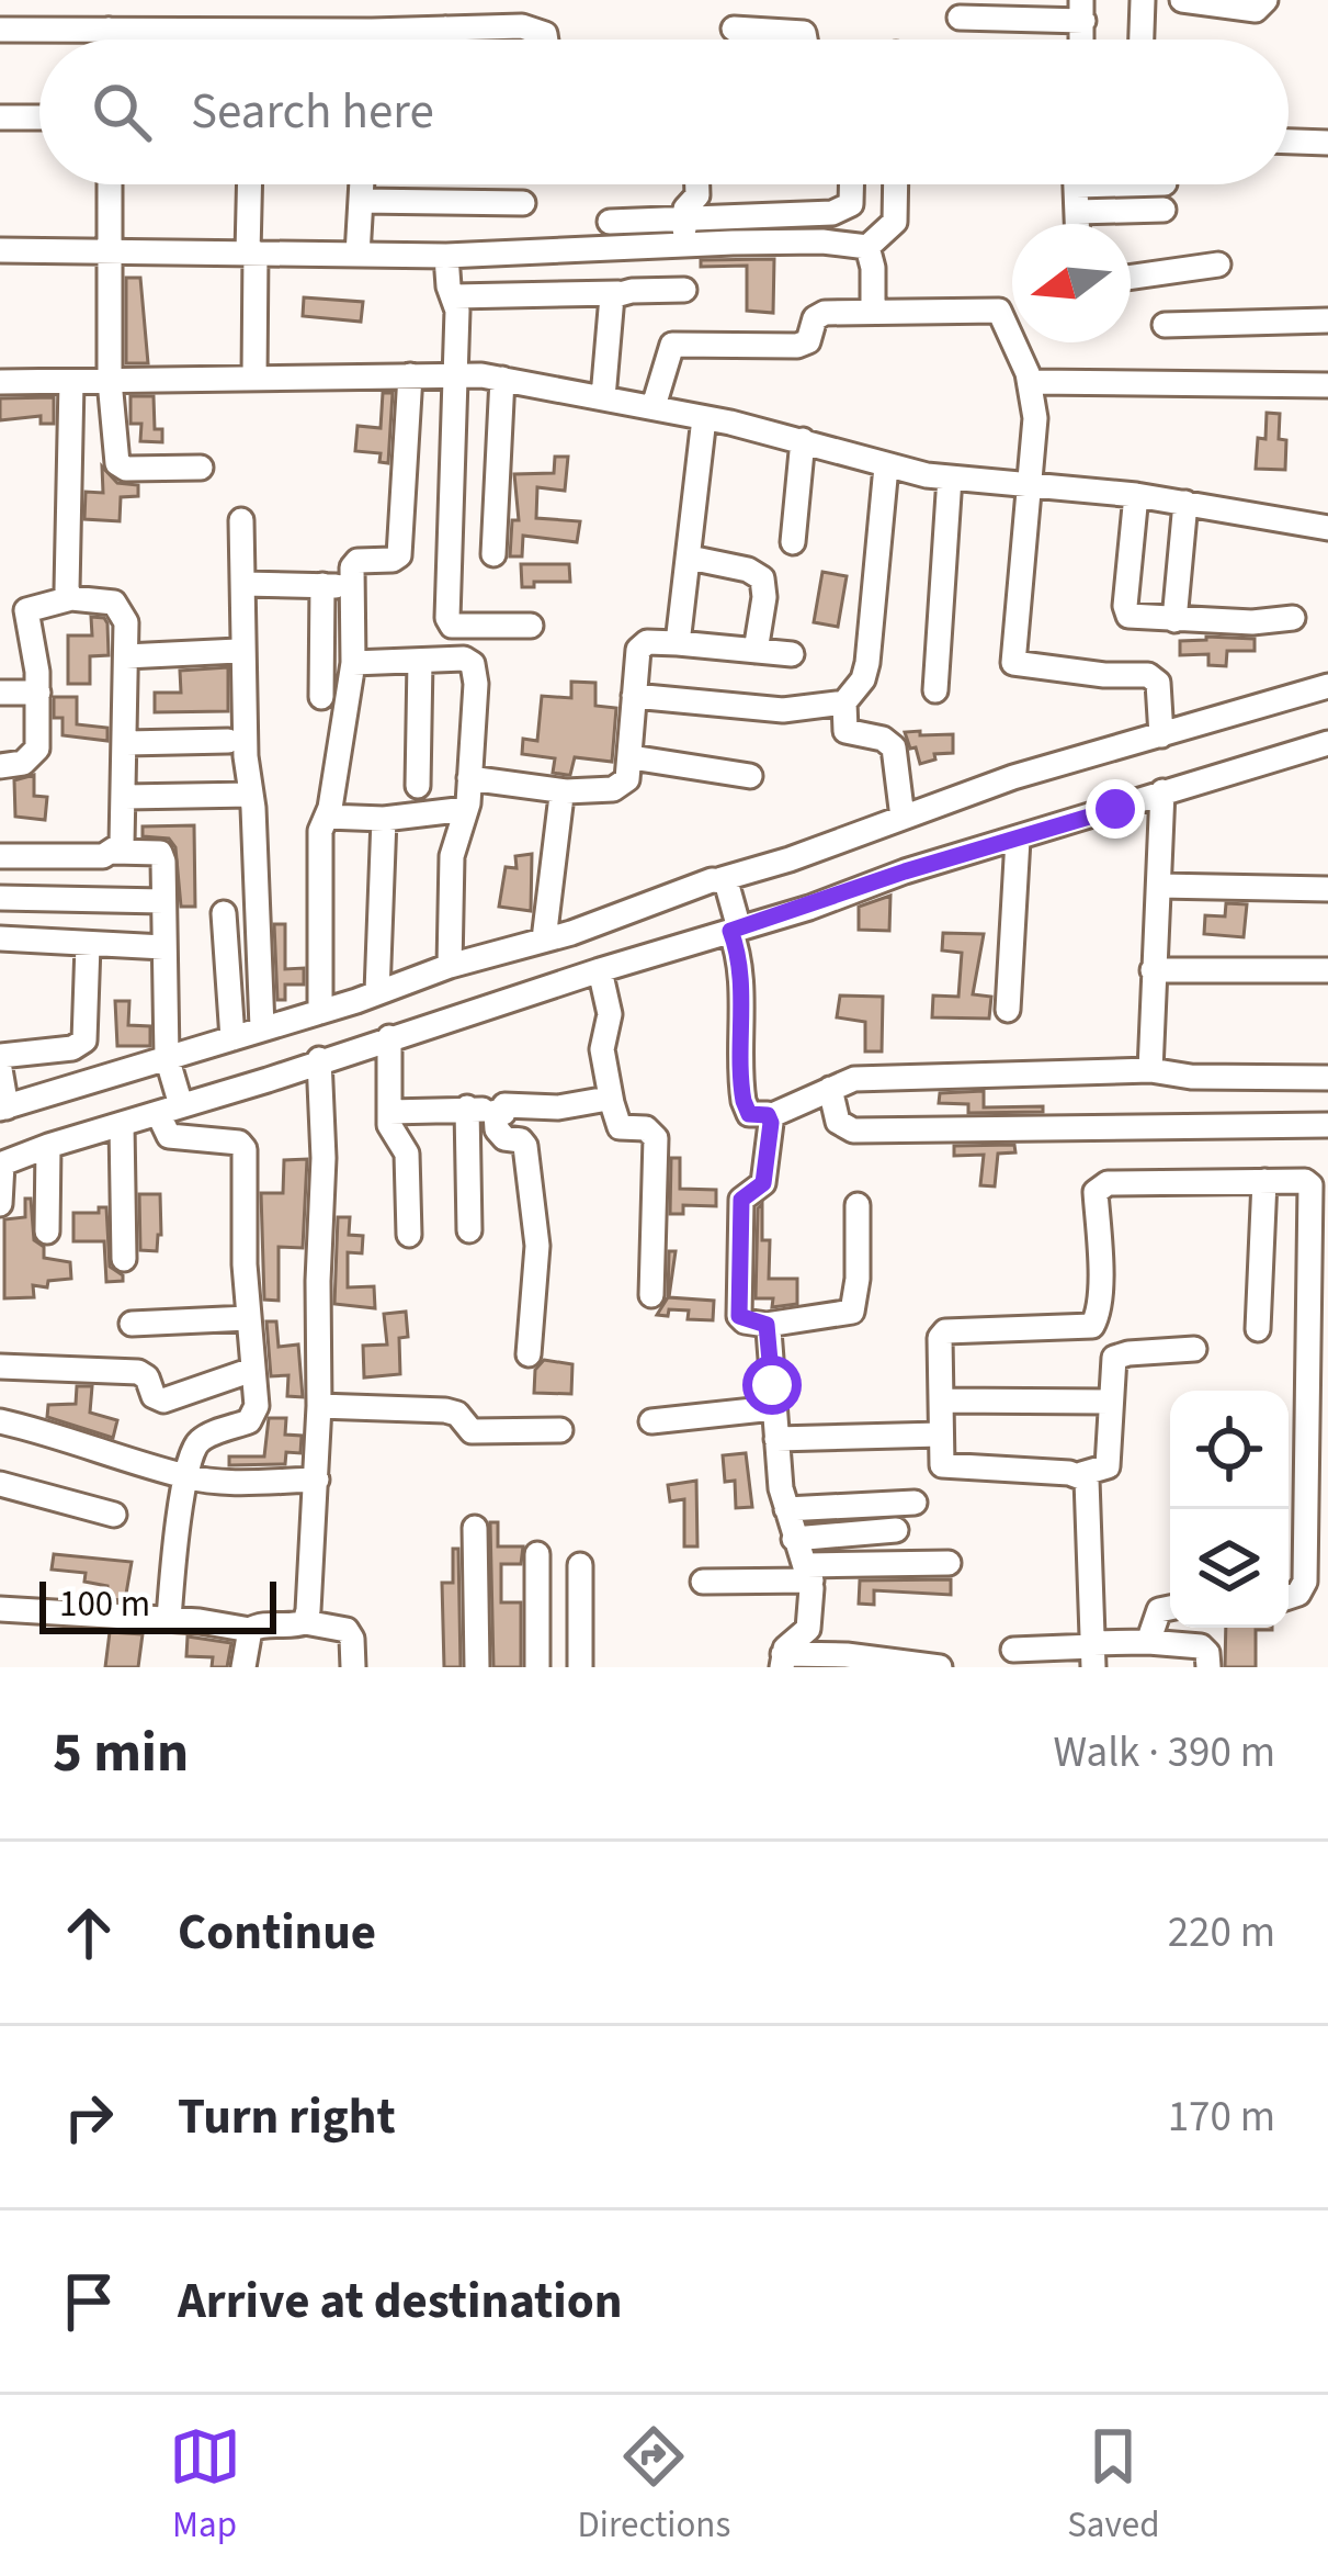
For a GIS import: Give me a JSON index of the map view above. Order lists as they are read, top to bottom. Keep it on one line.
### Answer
{"scale_bar":"100 m","north":"left","page":{"search":"Search here","scale":"100 m","heading":["5 min","Walk · 390 m"],"list":[["Continue","220 m"],["Turn right","170 m"],"Arrive at destination"],"nav":["Map","Directions","Saved"]}}
